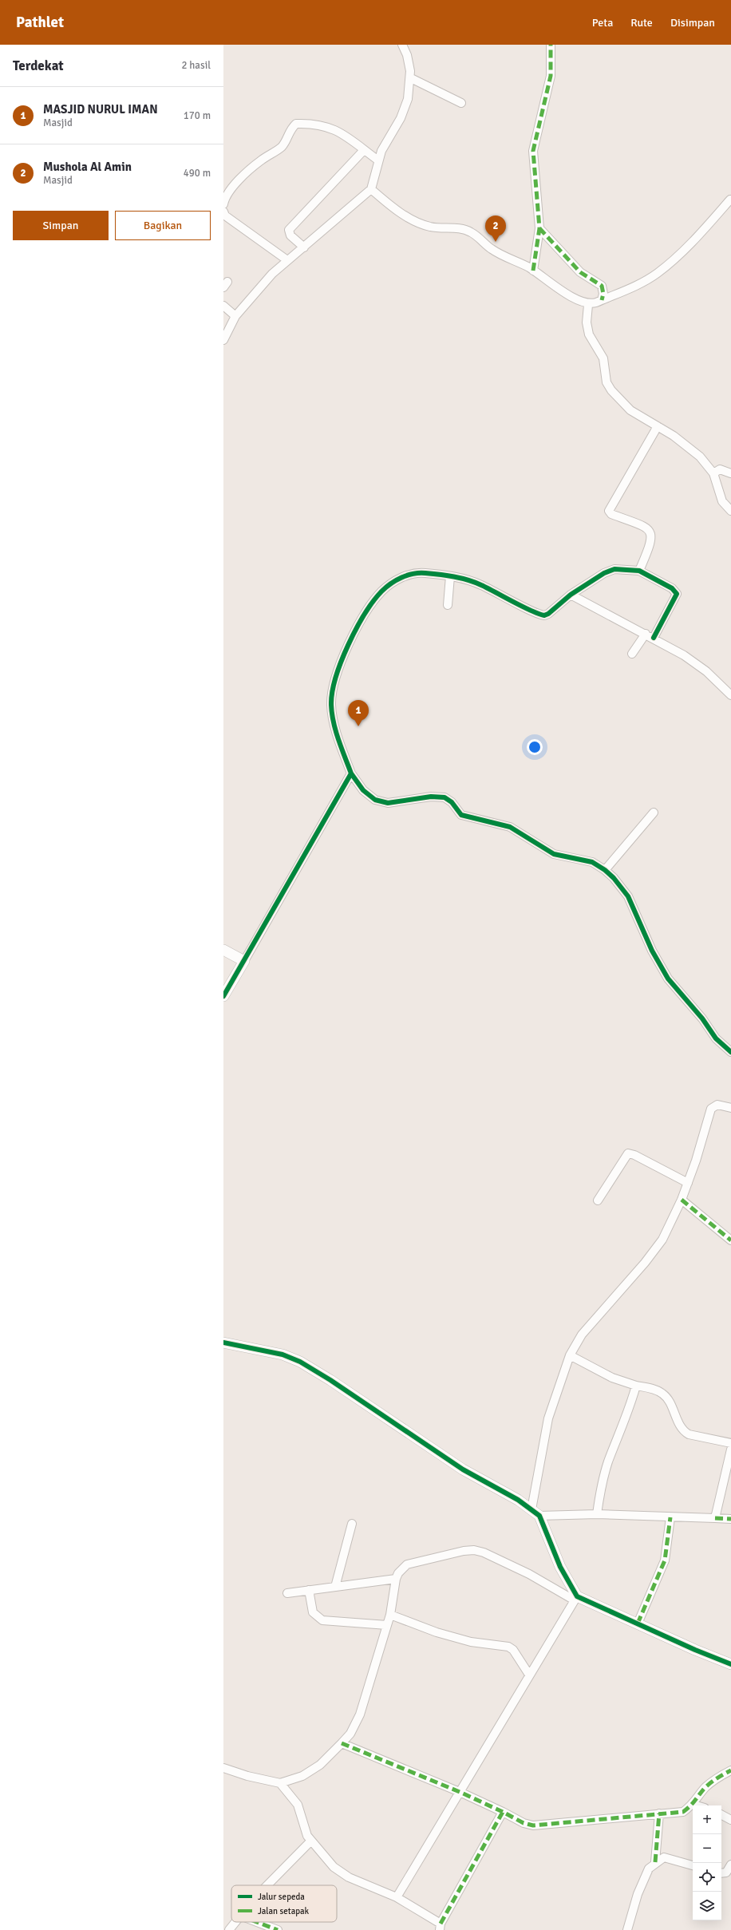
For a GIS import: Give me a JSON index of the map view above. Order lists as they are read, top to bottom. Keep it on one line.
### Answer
{"legend":["Jalur sepeda","Jalan setapak"],"page":{"header":"Pathlet","nav":["Peta","Rute","Disimpan"],"heading":["Terdekat","2 hasil"],"list":[{"mark":"1","name":"MASJID NURUL IMAN","note":"Masjid","value":"170 m"},{"mark":"2","name":"Mushola Al Amin","note":"Masjid","value":"490 m"}],"buttons":["Simpan","Bagikan"],"pins":["2","1"],"map_buttons":["+","−"]}}
